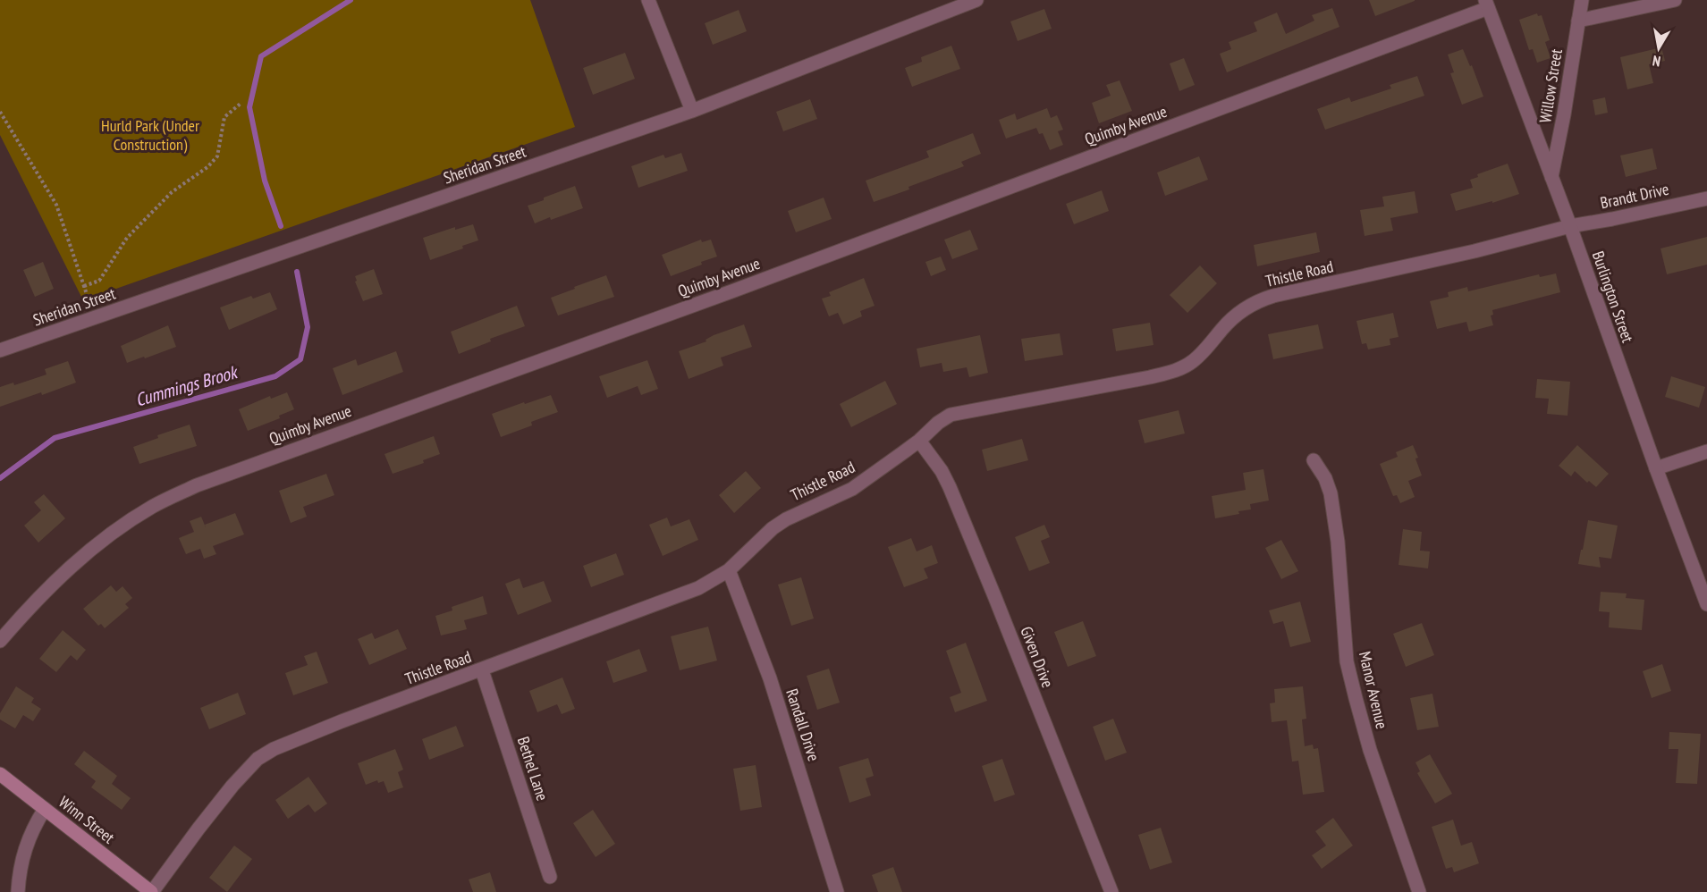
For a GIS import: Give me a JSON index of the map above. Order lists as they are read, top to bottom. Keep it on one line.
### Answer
{"streets":{"main road":["Winn Street"],"street":["Willow Street","Quimby Avenue","Sheridan Street","Brandt Drive","Thistle Road","Burlington Street","Given Drive","Manor Avenue","Randall Drive","Bethel Lane"]},"crossings":[["Willow Street","Burlington Street"],["Quimby Avenue","Burlington Street"],["Brandt Drive","Thistle Road"],["Brandt Drive","Burlington Street"],["Thistle Road","Burlington Street"],["Thistle Road","Given Drive"],["Thistle Road","Randall Drive"],["Thistle Road","Bethel Lane"],["Thistle Road","Winn Street"]],"water":["Cummings Brook"],"parks":["Hurld Park (Under Construction)"],"north":"bottom"}
